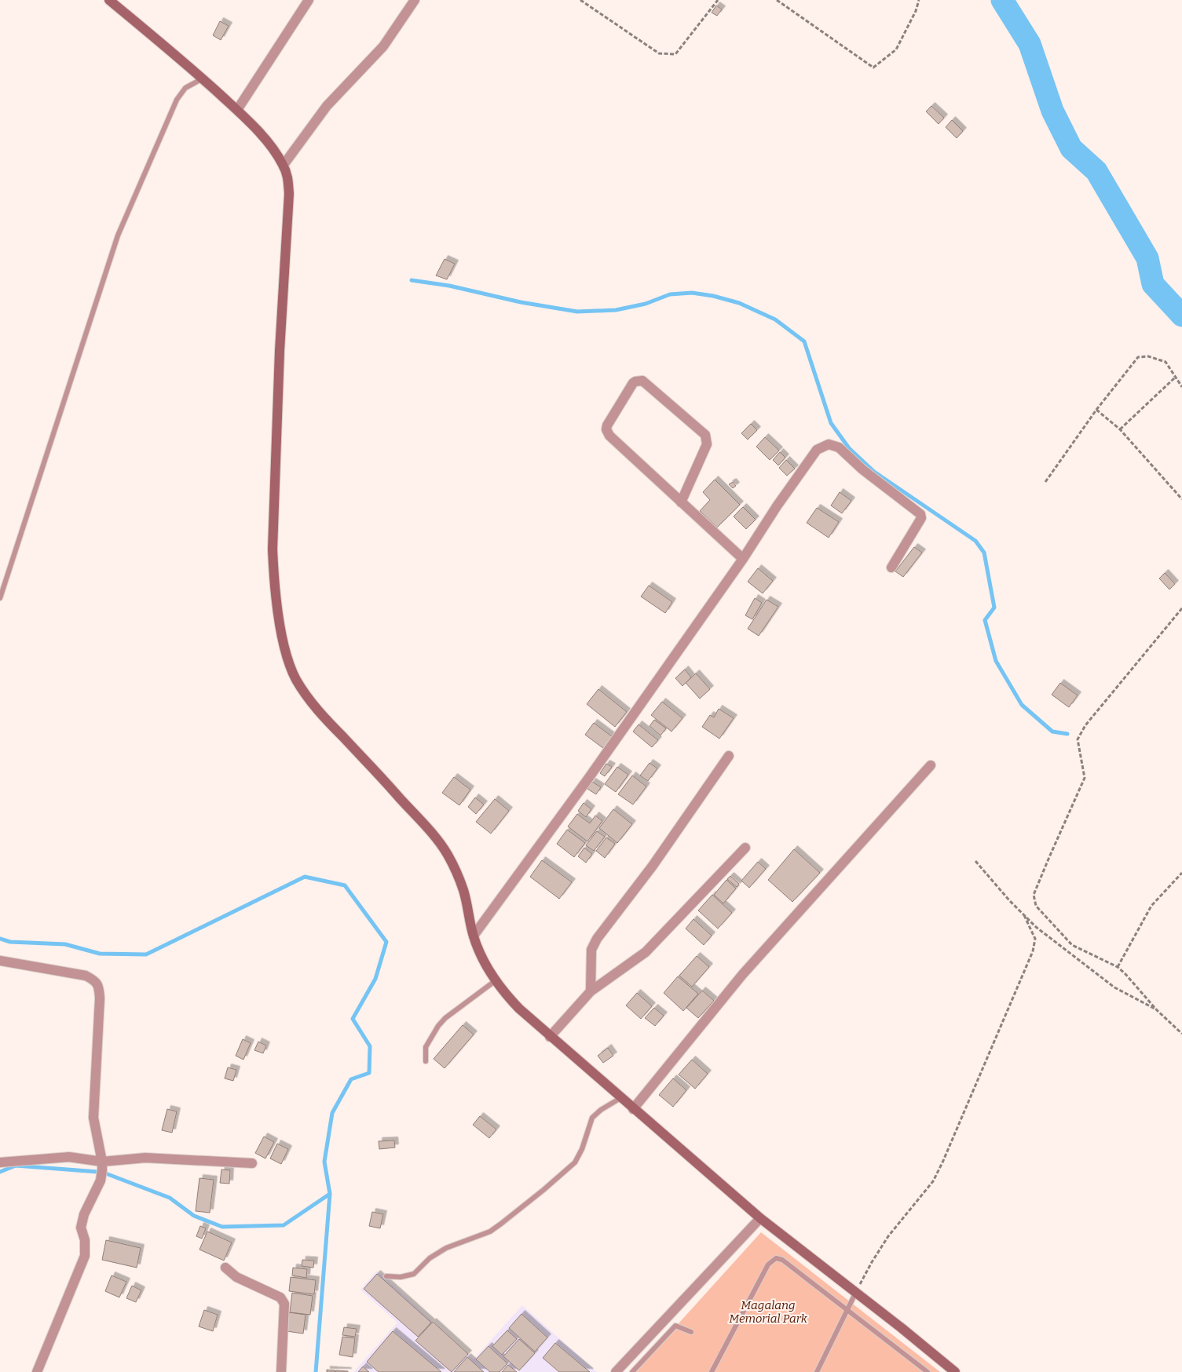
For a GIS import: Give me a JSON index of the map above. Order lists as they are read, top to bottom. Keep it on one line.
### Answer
{"parks":["Magalang Memorial Park"]}
